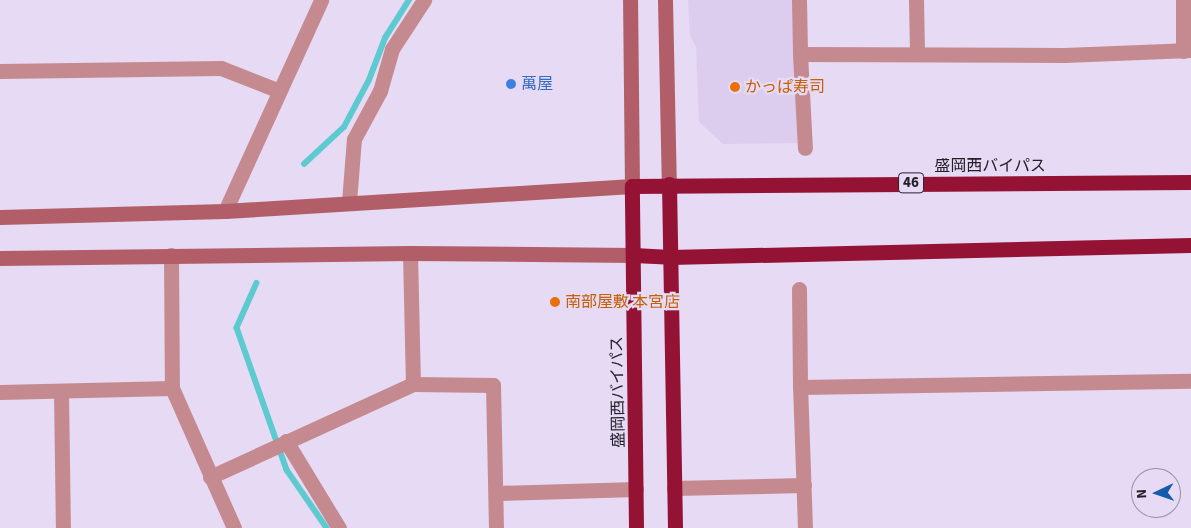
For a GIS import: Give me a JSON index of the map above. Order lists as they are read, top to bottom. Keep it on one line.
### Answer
{"streets":{"highway":["盛岡西バイパス","46"]},"places":["萬屋","かっぱ寿司","南部屋敷 本宮店"],"north":"left"}
